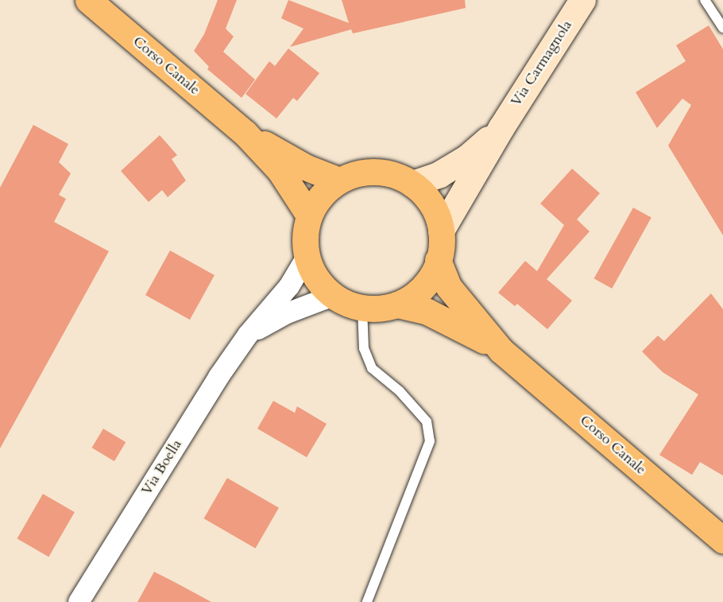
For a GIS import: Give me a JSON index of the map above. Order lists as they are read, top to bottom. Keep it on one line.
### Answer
{"streets":{"main road":["Via Carmagnola","Corso Canale"],"street":["Via Boella"]},"crossings":[["Via Carmagnola","Corso Canale"],["Via Carmagnola","Via Boella"],["Corso Canale","Via Boella"]]}
